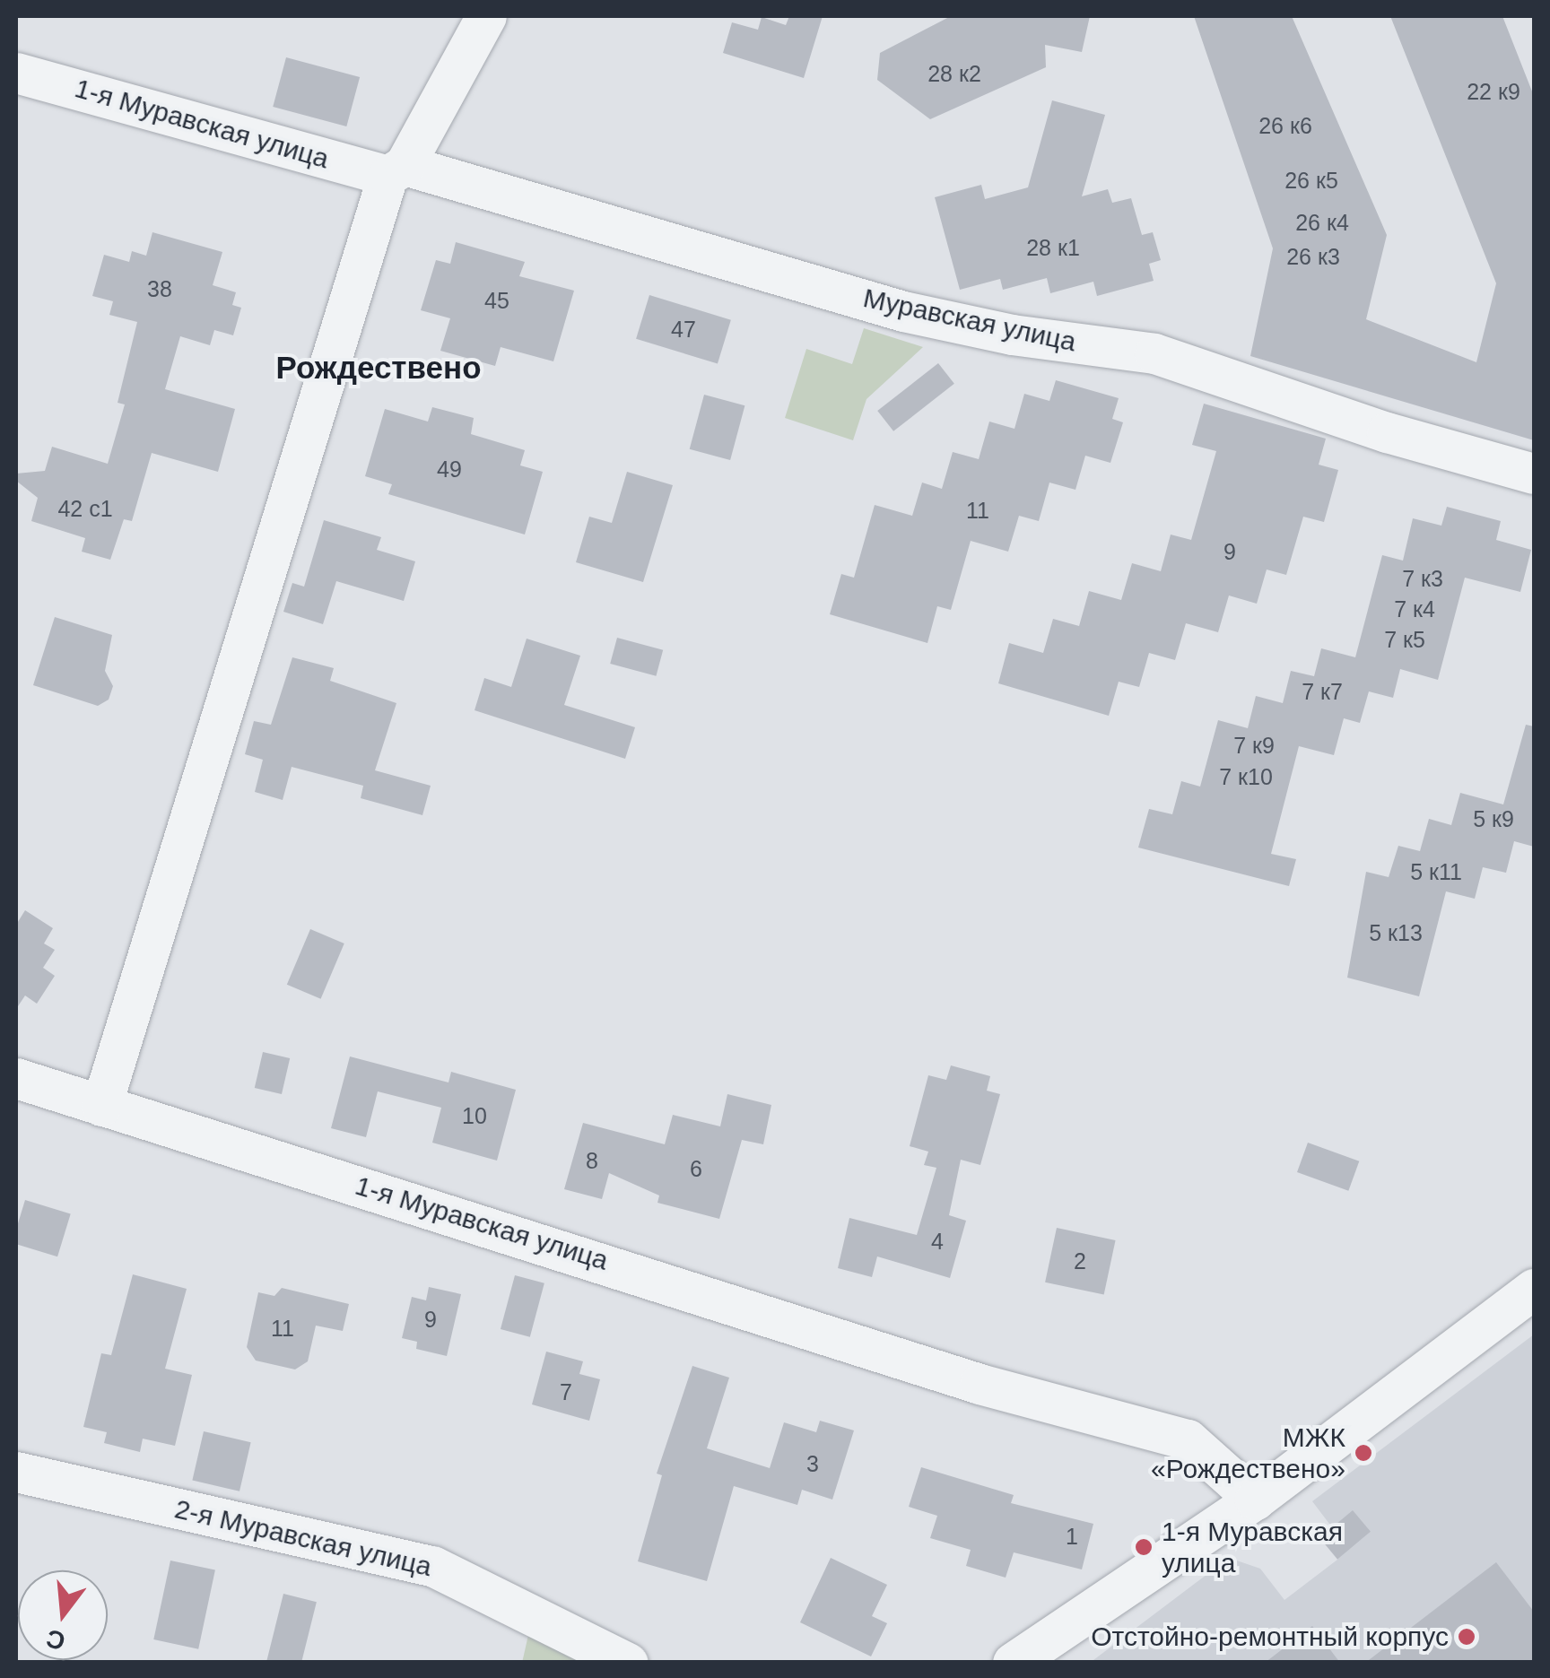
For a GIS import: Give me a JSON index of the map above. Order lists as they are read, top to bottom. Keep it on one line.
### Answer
{"streets":{"street":["1-я Муравская улица","Муравская улица","2-я Муравская улица"]},"crossings":[["1-я Муравская улица","Муравская улица"]],"districts":["Рождествено"],"places":["МЖК «Рождествено»","1-я Муравская улица","Отстойно-ремонтный корпус"],"house_numbers":["28 к2","22 к9","26 к6","26 к5","26 к4","28 к1","26 к3","38","45","47","49","42 с1","11","9","7 к3","7 к4","7 к5","7 к7","7 к9","7 к10","5 к9","5 к11","5 к13","10","8","6","4","2","9","11","7","3","1"],"north":"bottom"}
